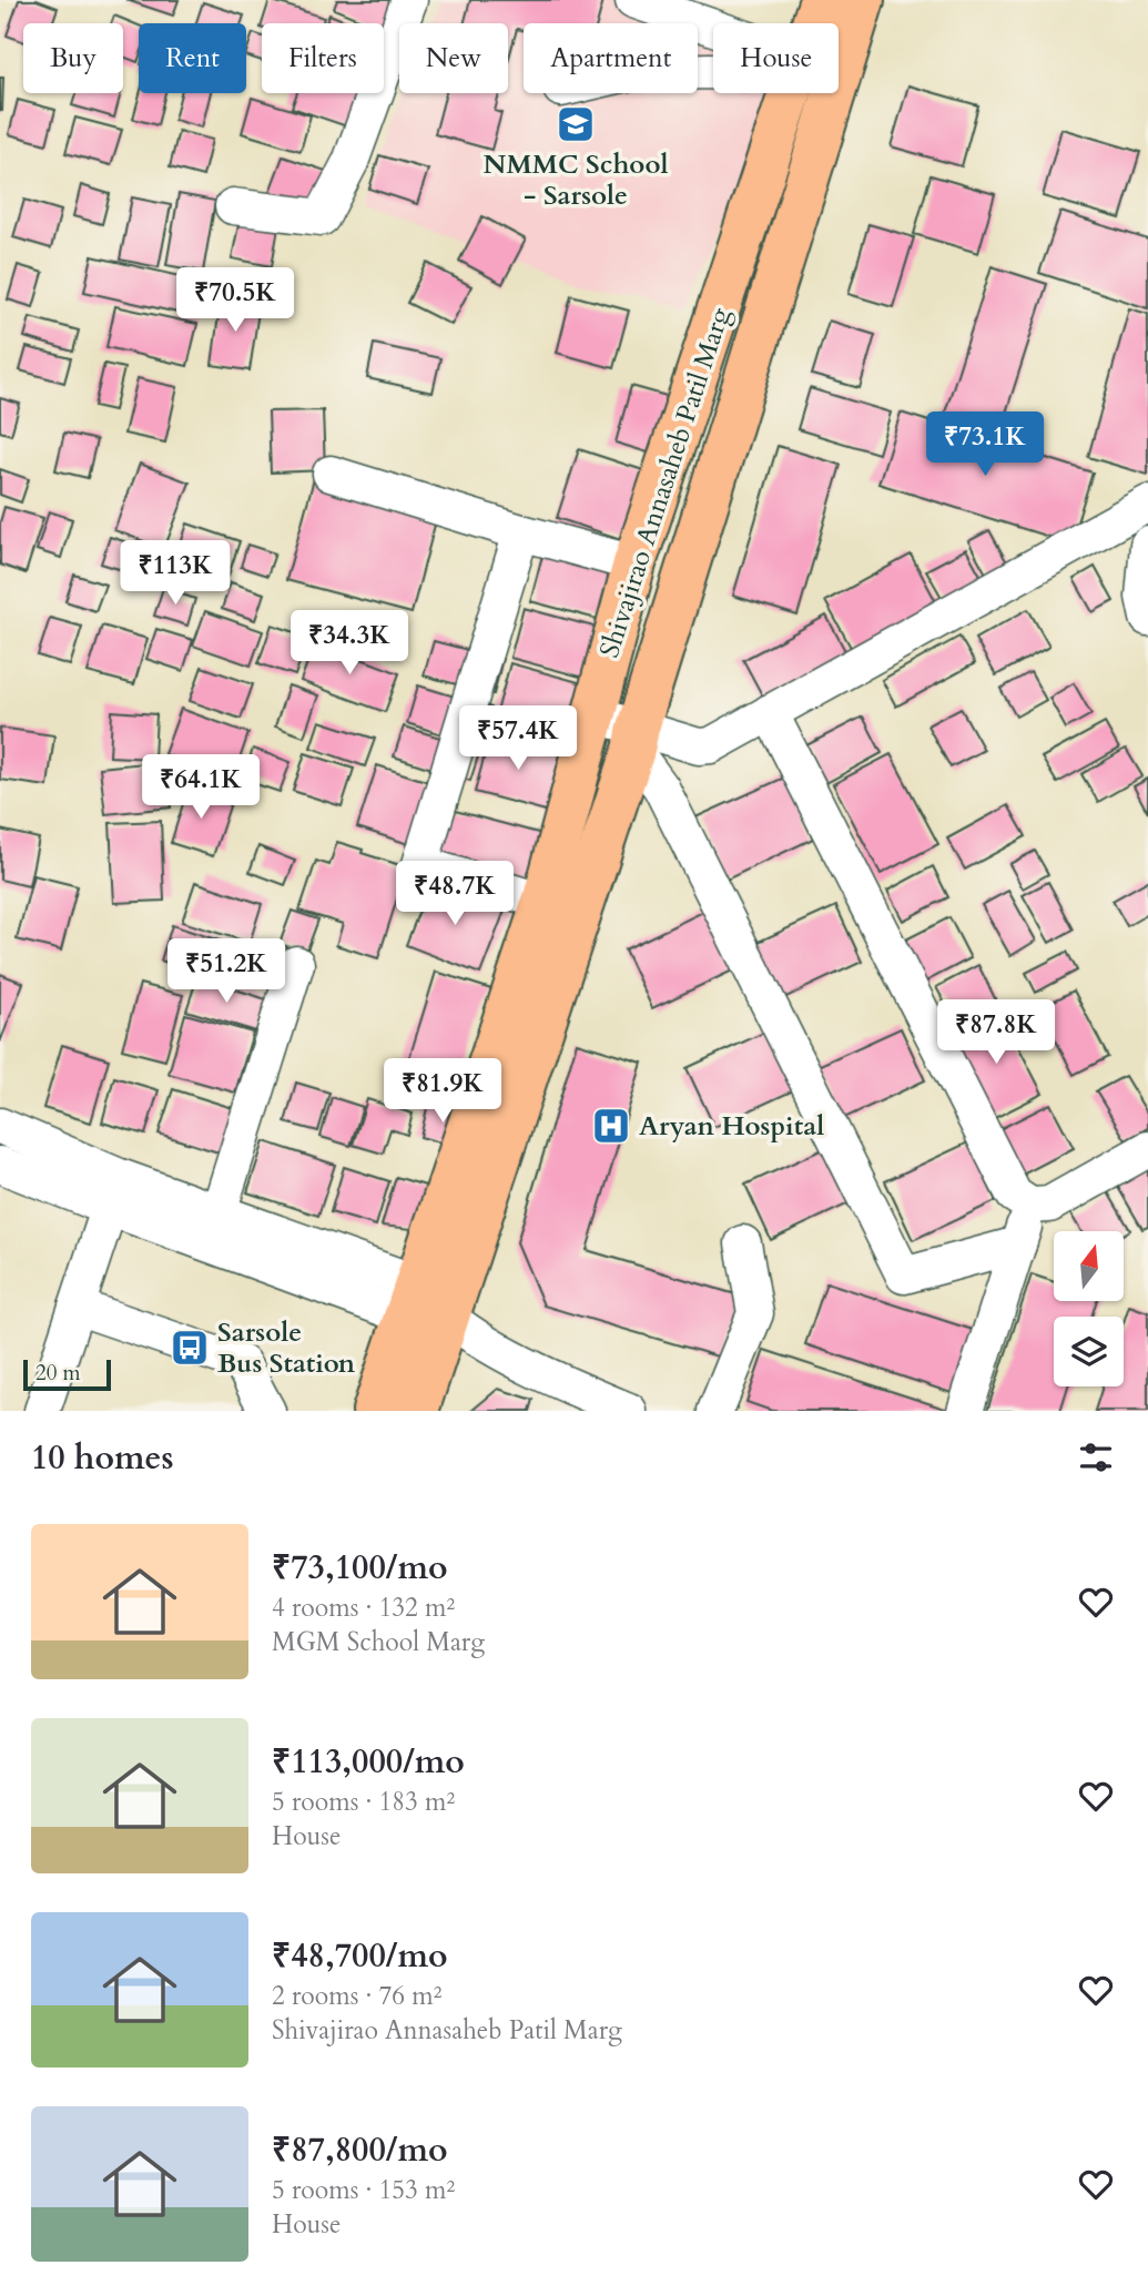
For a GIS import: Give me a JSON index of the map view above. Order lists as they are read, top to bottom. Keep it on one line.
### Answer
{"streets":{"main road":["Shivajirao Annasaheb Patil Marg"]},"places":{"school or university":["NMMC School - Sarsole"],"hospital":["Aryan Hospital"],"bus stop":["Sarsole Bus Station"]},"scale_bar":"20 m","north":"top","page":{"chip":["Buy","Rent","Filters","New","Apartment","House"],"price":["₹70.5K","₹73.1K","₹113K","₹34.3K","₹57.4K","₹64.1K","₹48.7K","₹51.2K","₹87.8K","₹81.9K"],"scale":"20 m","heading":"10 homes","list":[{"name":"₹73,100/mo","note":"4 rooms · 132 m² · MGM School Marg"},{"name":"₹113,000/mo","note":"5 rooms · 183 m² · House"},{"name":"₹48,700/mo","note":"2 rooms · 76 m² · Shivajirao Annasaheb Patil Marg"},{"name":"₹87,800/mo","note":"5 rooms · 153 m² · House"}]}}
